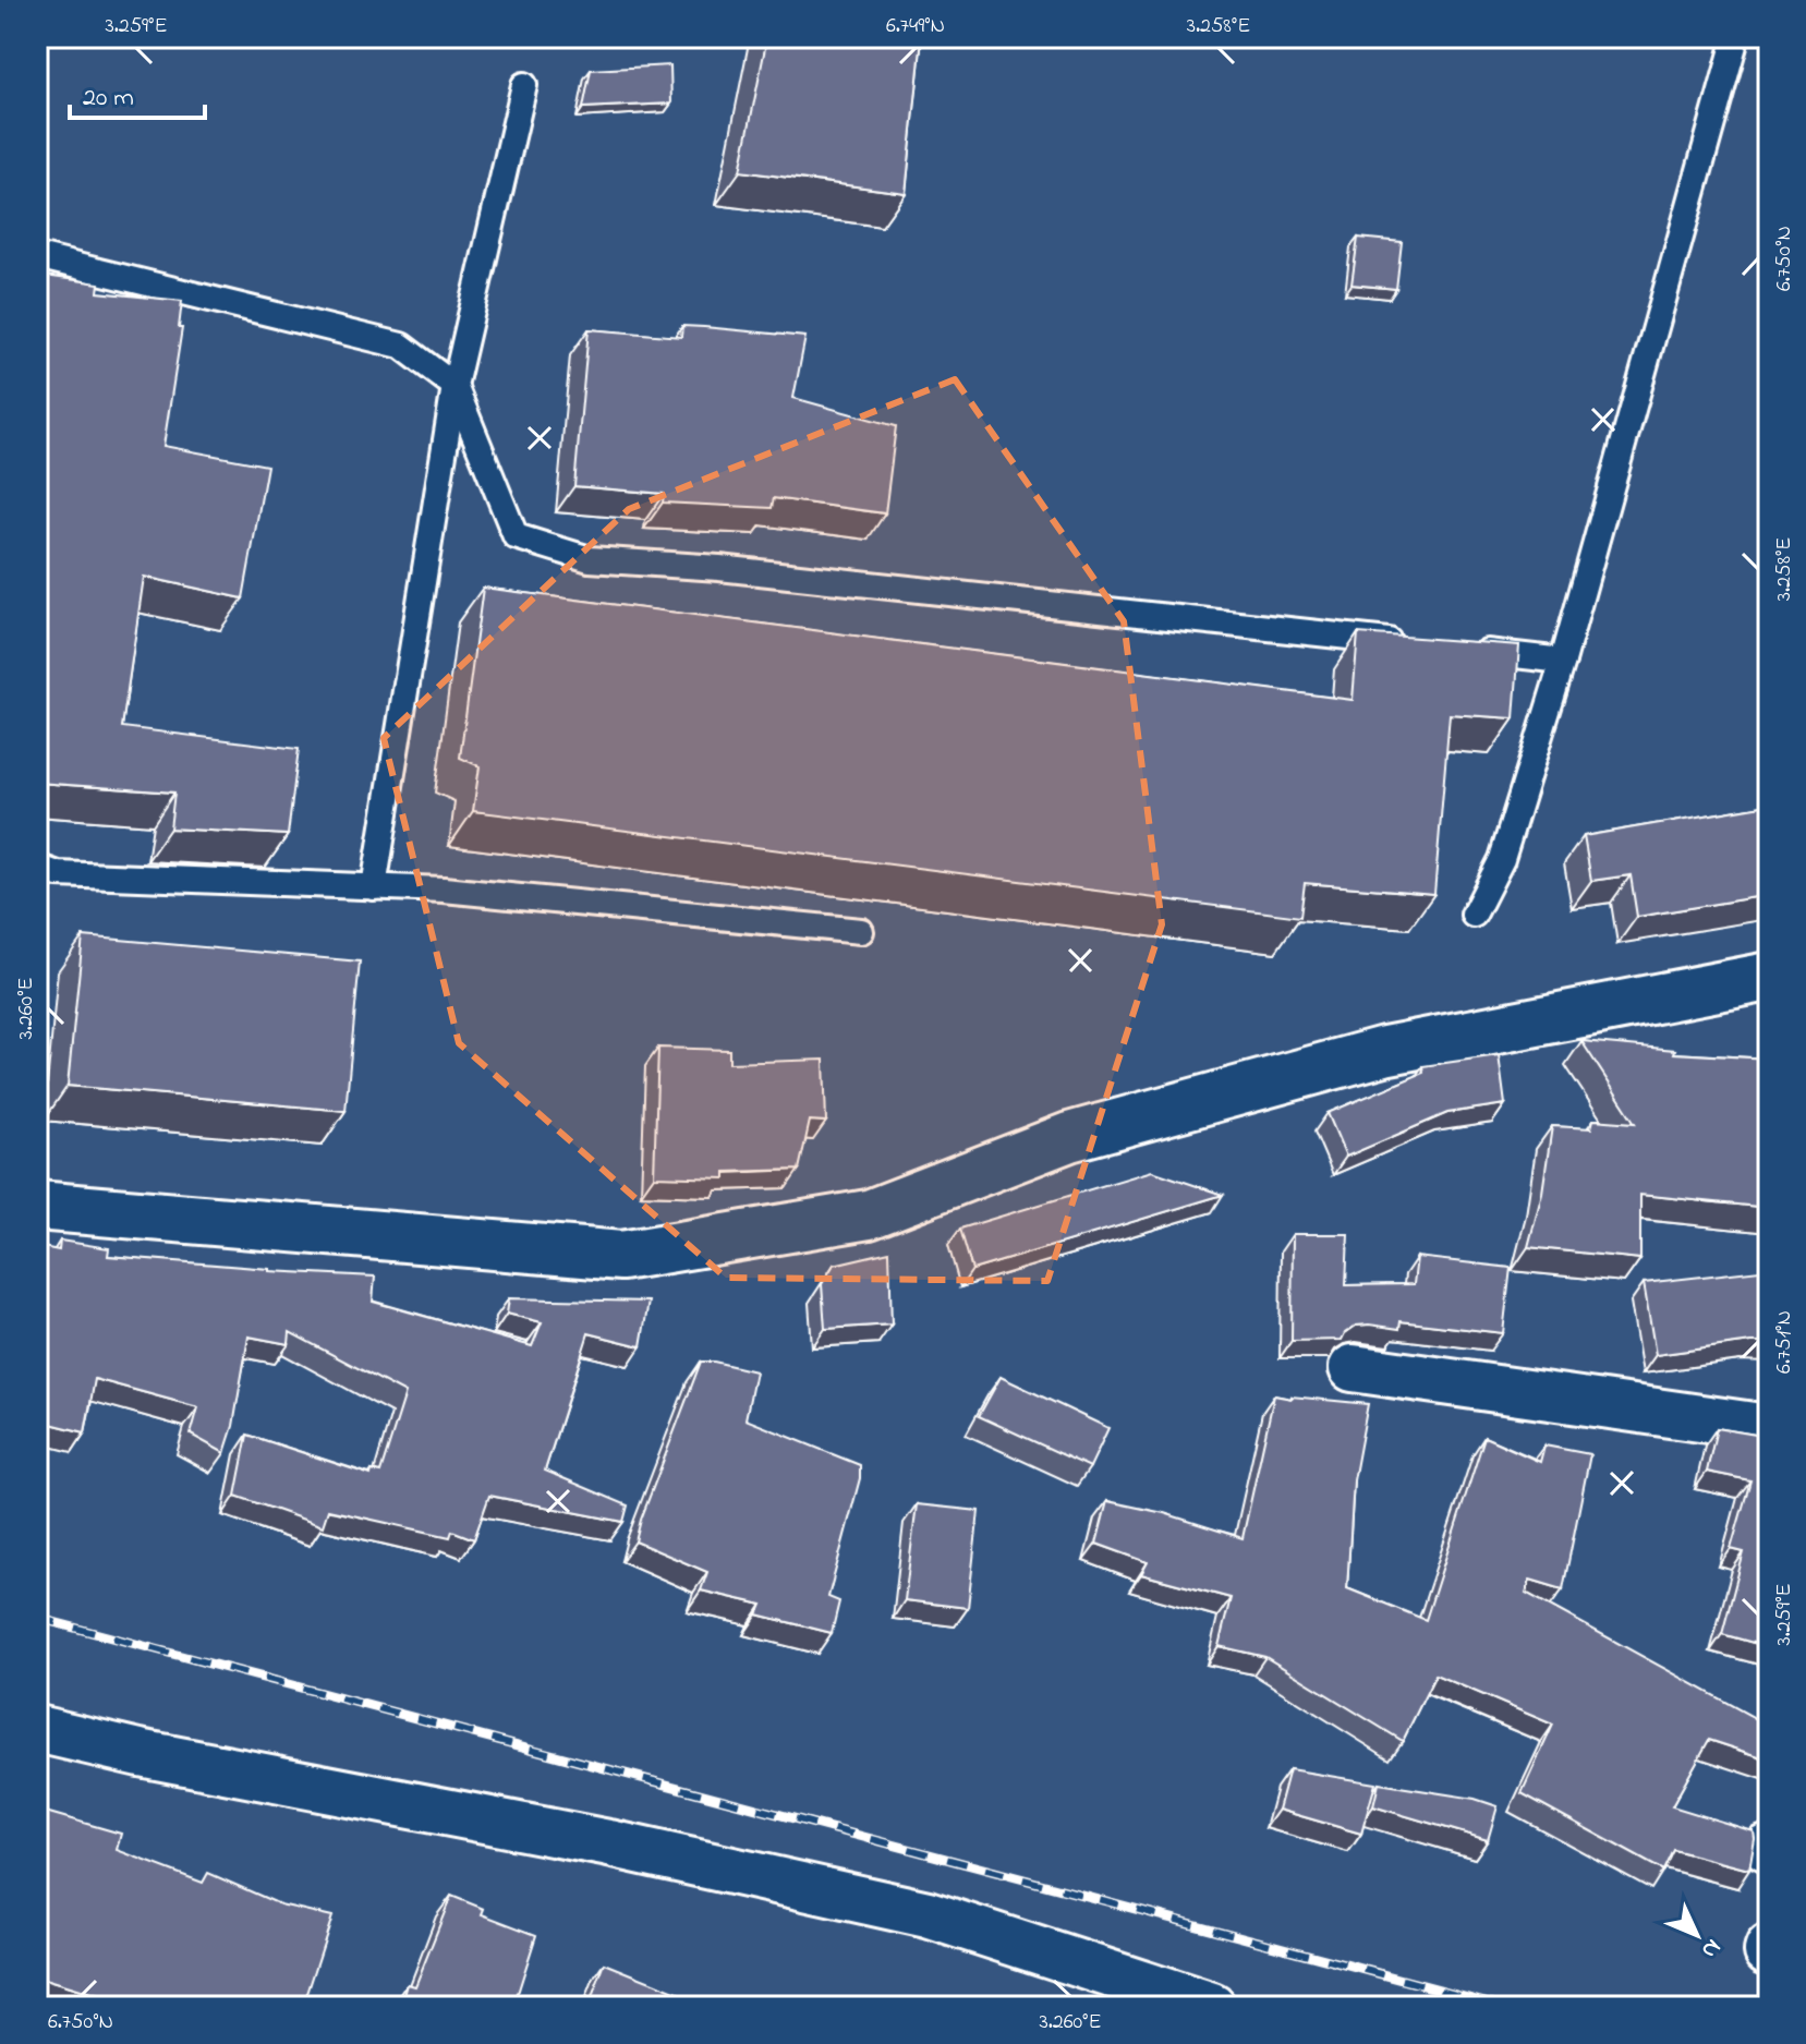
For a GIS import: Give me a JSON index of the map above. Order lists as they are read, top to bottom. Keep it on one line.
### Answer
{"scale_bar":"20 m","north":"bottom right","coordinates":["3.259°E","6.749°N","3.258°E","6.750°N","3.260°E","6.751°N"]}
